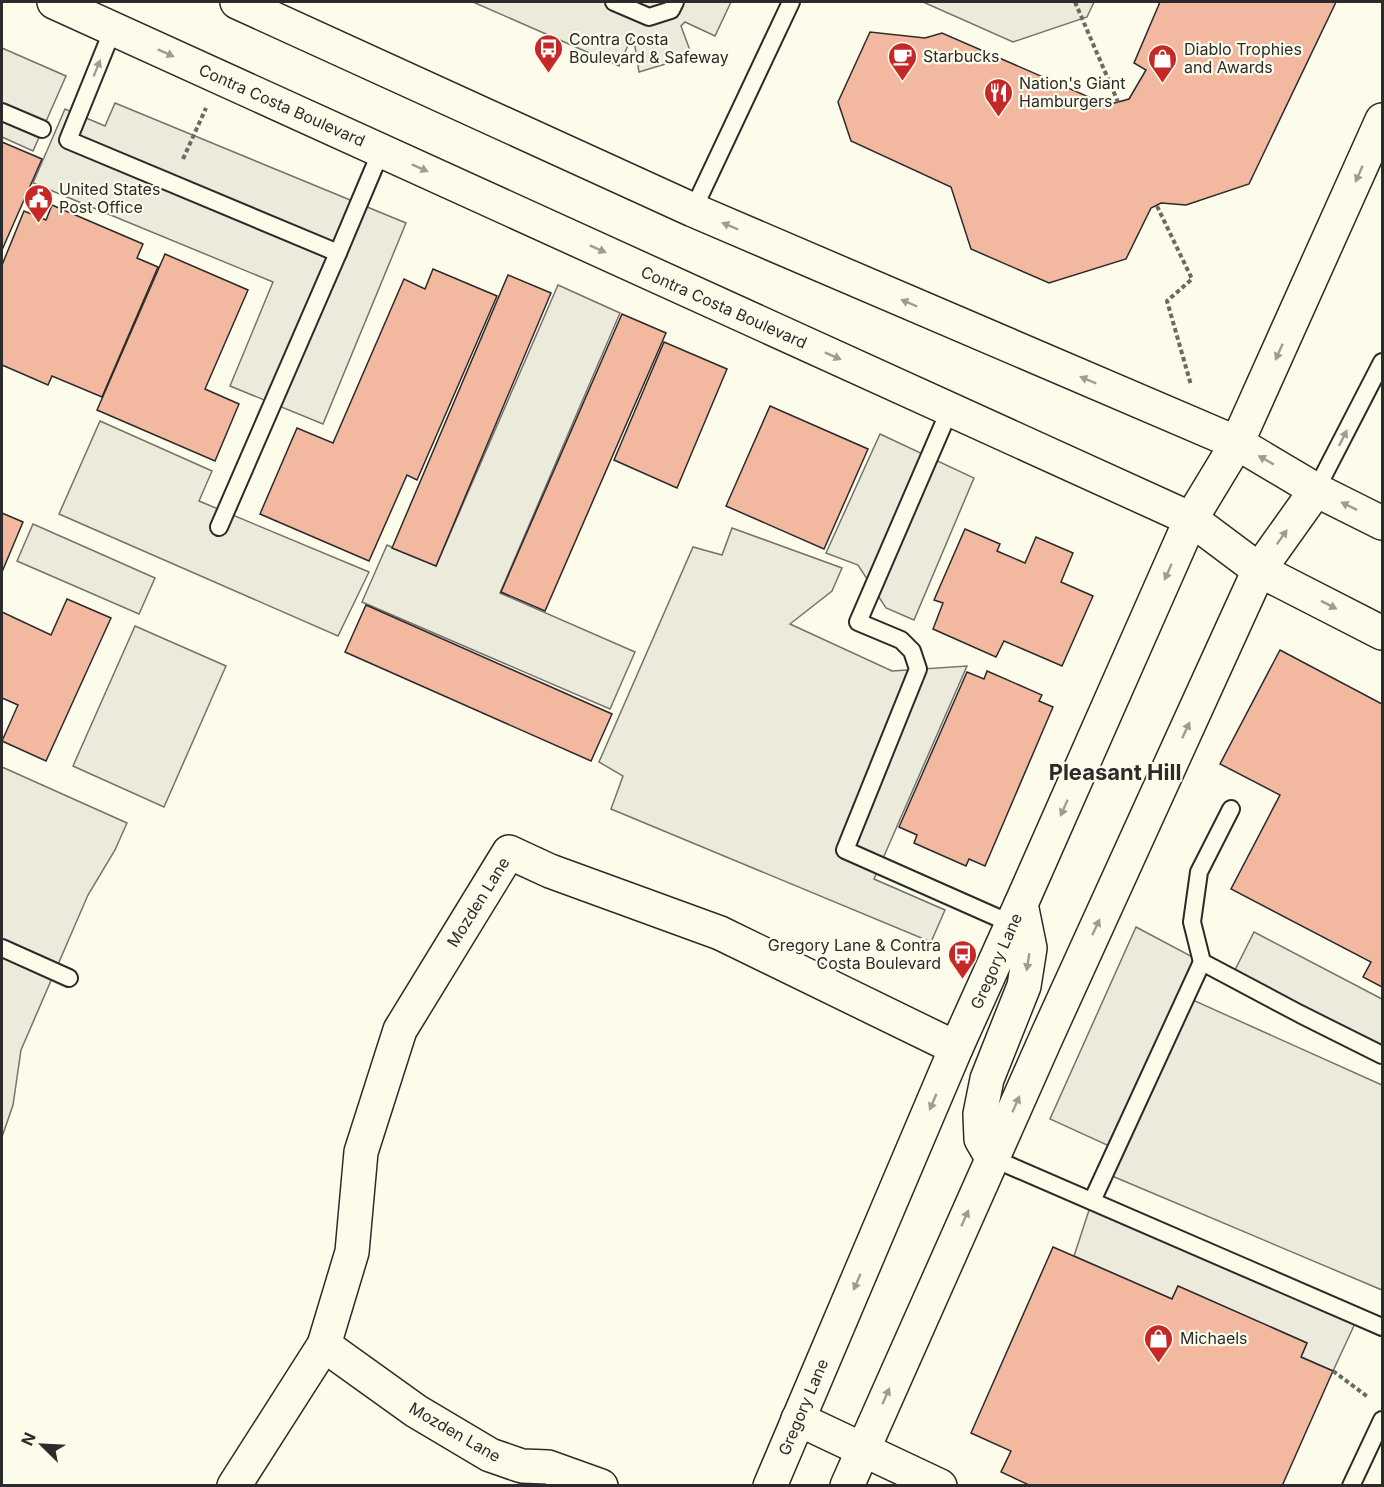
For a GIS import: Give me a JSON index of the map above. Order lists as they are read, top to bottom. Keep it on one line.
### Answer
{"streets":{"main road":["Contra Costa Boulevard","Mozden Lane","Gregory Lane"]},"crossings":[["Contra Costa Boulevard","Gregory Lane"],["Mozden Lane","Gregory Lane"]],"districts":["Pleasant Hill"],"places":{"bus stop":["Contra Costa Boulevard & Safeway","Gregory Lane & Contra Costa Boulevard"],"cafe":["Starbucks"],"shop":["Diablo Trophies and Awards","Michaels"],"restaurant":["Nation's Giant Hamburgers"],"public building":["United States Post Office"]},"north":"top left"}
